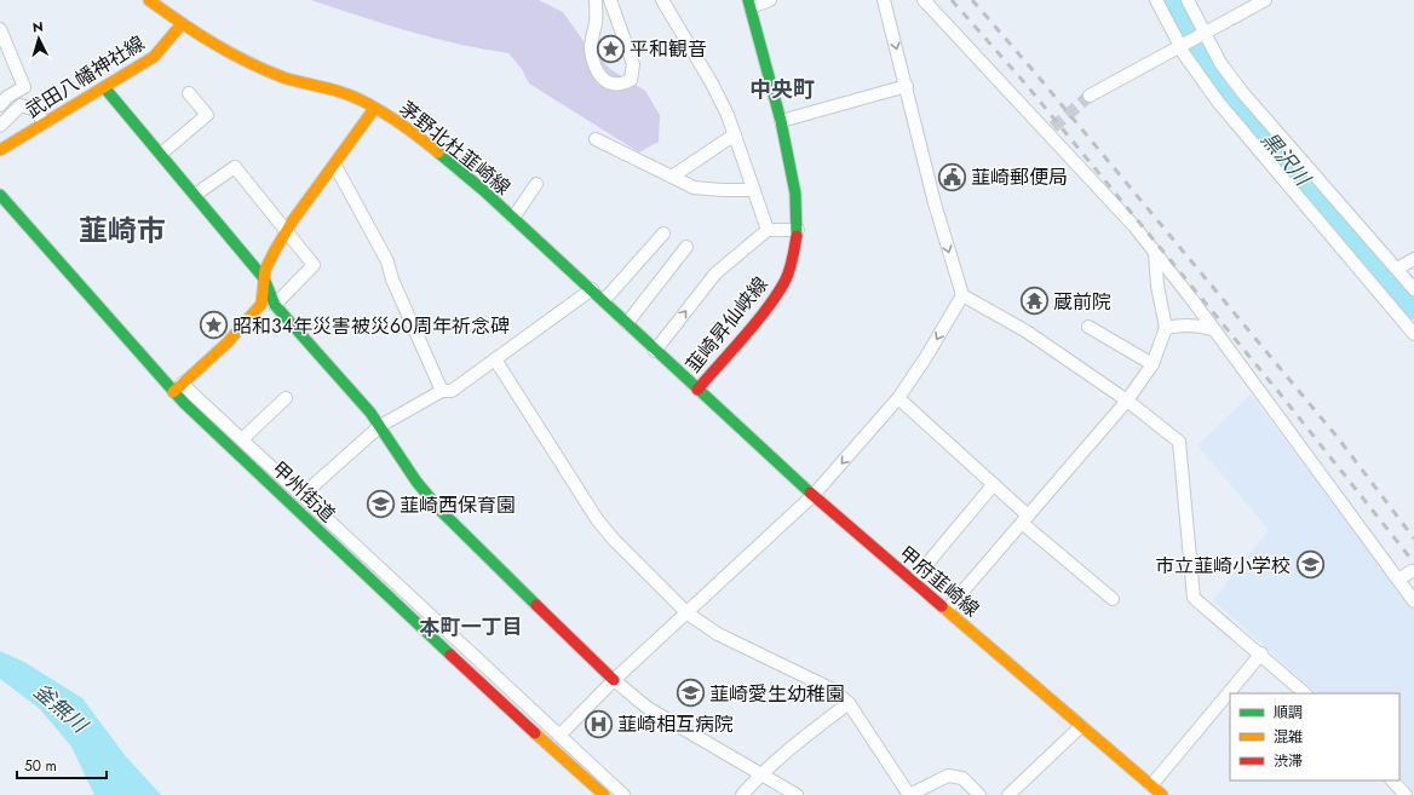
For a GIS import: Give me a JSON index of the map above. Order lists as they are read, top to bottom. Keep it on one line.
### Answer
{"streets":{"main road":["武田八幡神社線","茅野北杜韮崎線","韮崎昇仙峡線","甲州街道","甲府韮崎線"]},"crossings":[["武田八幡神社線","茅野北杜韮崎線"],["茅野北杜韮崎線","韮崎昇仙峡線"],["茅野北杜韮崎線","甲府韮崎線"],["韮崎昇仙峡線","甲府韮崎線"]],"districts":["中央町","韮崎市","本町一丁目"],"water":["黒沢川","釜無川"],"places":{"place":["平和観音","昭和34年災害被災60周年祈念碑"],"public building":["韮崎郵便局"],"temple":["蔵前院"],"school or university":["韮崎西保育園","市立韮崎小学校","韮崎愛生幼稚園"],"hospital":["韮崎相互病院"]},"legend":["順調","混雑","渋滞"],"scale_bar":"50 m","north":"top"}
